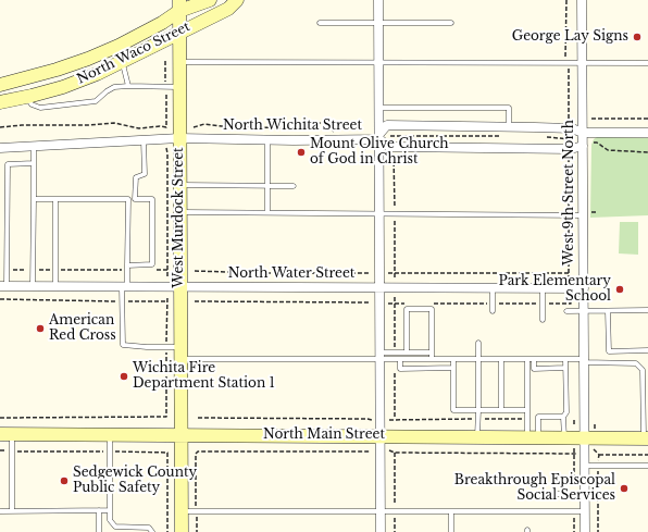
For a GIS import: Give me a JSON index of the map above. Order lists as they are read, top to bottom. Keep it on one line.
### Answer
{"streets":{"street":["North Waco Street","North Wichita Street","West 9th Street North","West Murdock Street","North Water Street","North Main Street"]},"crossings":[["North Waco Street","West Murdock Street"],["North Wichita Street","West 9th Street North"],["North Wichita Street","West Murdock Street"],["West 9th Street North","North Water Street"],["West 9th Street North","North Main Street"],["West Murdock Street","North Water Street"],["West Murdock Street","North Main Street"]],"places":["George Lay Signs","Mount Olive Church of God in Christ","Park Elementary School","American Red Cross","Wichita Fire Department Station 1","Sedgewick County Public Safety","Breakthrough Episcopal Social Services"]}
